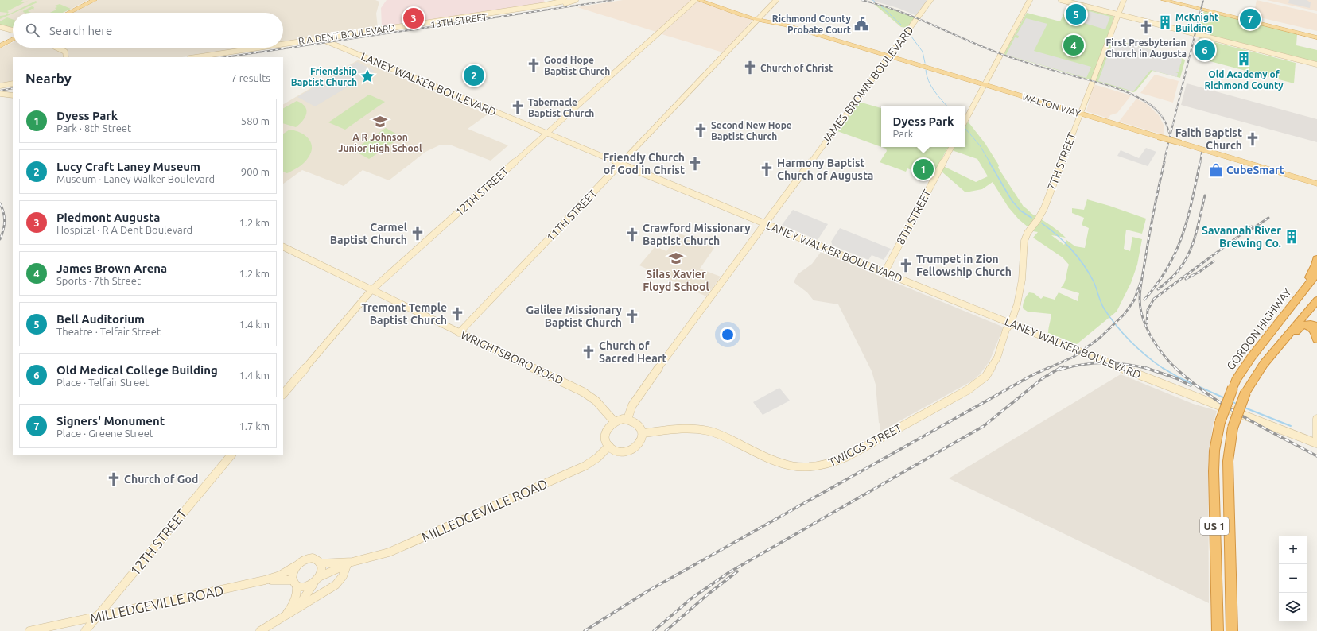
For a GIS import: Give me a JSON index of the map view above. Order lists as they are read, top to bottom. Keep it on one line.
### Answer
{"streets":{"highway":["GORDON HIGHWAY","US 1"],"main road":["13TH STREET","R A DENT BOULEVARD","LANEY WALKER BOULEVARD","JAMES BROWN BOULEVARD","WALTON WAY","7TH STREET","12TH STREET","11TH STREET","8TH STREET","WRIGHTSBORO ROAD","TWIGGS STREET","MILLEDGEVILLE ROAD"]},"crossings":[["13TH STREET","R A DENT BOULEVARD"],["13TH STREET","LANEY WALKER BOULEVARD"],["R A DENT BOULEVARD","LANEY WALKER BOULEVARD"],["LANEY WALKER BOULEVARD","JAMES BROWN BOULEVARD"],["LANEY WALKER BOULEVARD","7TH STREET"],["LANEY WALKER BOULEVARD","12TH STREET"],["LANEY WALKER BOULEVARD","11TH STREET"],["LANEY WALKER BOULEVARD","8TH STREET"],["LANEY WALKER BOULEVARD","TWIGGS STREET"],["JAMES BROWN BOULEVARD","WALTON WAY"],["JAMES BROWN BOULEVARD","WRIGHTSBORO ROAD"],["JAMES BROWN BOULEVARD","TWIGGS STREET"],["JAMES BROWN BOULEVARD","MILLEDGEVILLE ROAD"],["WALTON WAY","7TH STREET"],["WALTON WAY","11TH STREET"],["7TH STREET","TWIGGS STREET"],["12TH STREET","WRIGHTSBORO ROAD"],["12TH STREET","MILLEDGEVILLE ROAD"],["11TH STREET","WRIGHTSBORO ROAD"],["WRIGHTSBORO ROAD","TWIGGS STREET"],["WRIGHTSBORO ROAD","MILLEDGEVILLE ROAD"],["TWIGGS STREET","MILLEDGEVILLE ROAD"]],"places":{"building":["McKnight Building","Old Academy of Richmond County","Savannah River Brewing Co."],"public building":["Richmond County Probate Court"],"church":["First Presbyterian Church in Augusta","Good Hope Baptist Church","Church of Christ","Tabernacle Baptist Church","Second New Hope Baptist Church","Faith Baptist Church","Friendly Church of God in Christ","Harmony Baptist Church of Augusta","Carmel Baptist Church","Crawford Missionary Baptist Church","Trumpet in Zion Fellowship Church","Tremont Temple Baptist Church","Galilee Missionary Baptist Church","Church of Sacred Heart","Church of God"],"place":["Friendship Baptist Church"],"school or university":["A R Johnson Junior High School","Silas Xavier Floyd School"],"shop":["CubeSmart"]},"page":{"pins":["5","3","7","4","6","2","1"],"search":"Search here","heading":["Nearby","7 results"],"list":[{"mark":"1","name":"Dyess Park","note":"Park · 8th Street","value":"580 m"},{"mark":"2","name":"Lucy Craft Laney Museum","note":"Museum · Laney Walker Boulevard","value":"900 m"},{"mark":"3","name":"Piedmont Augusta","note":"Hospital · R A Dent Boulevard","value":"1.2 km"},{"mark":"4","name":"James Brown Arena","note":"Sports · 7th Street","value":"1.2 km"},{"mark":"5","name":"Bell Auditorium","note":"Theatre · Telfair Street","value":"1.4 km"},{"mark":"6","name":"Old Medical College Building","note":"Place · Telfair Street","value":"1.4 km"},{"mark":"7","name":"Signers' Monument","note":"Place · Greene Street","value":"1.7 km"}],"popup":["Dyess Park","Park"],"map_buttons":["+","−"]}}
